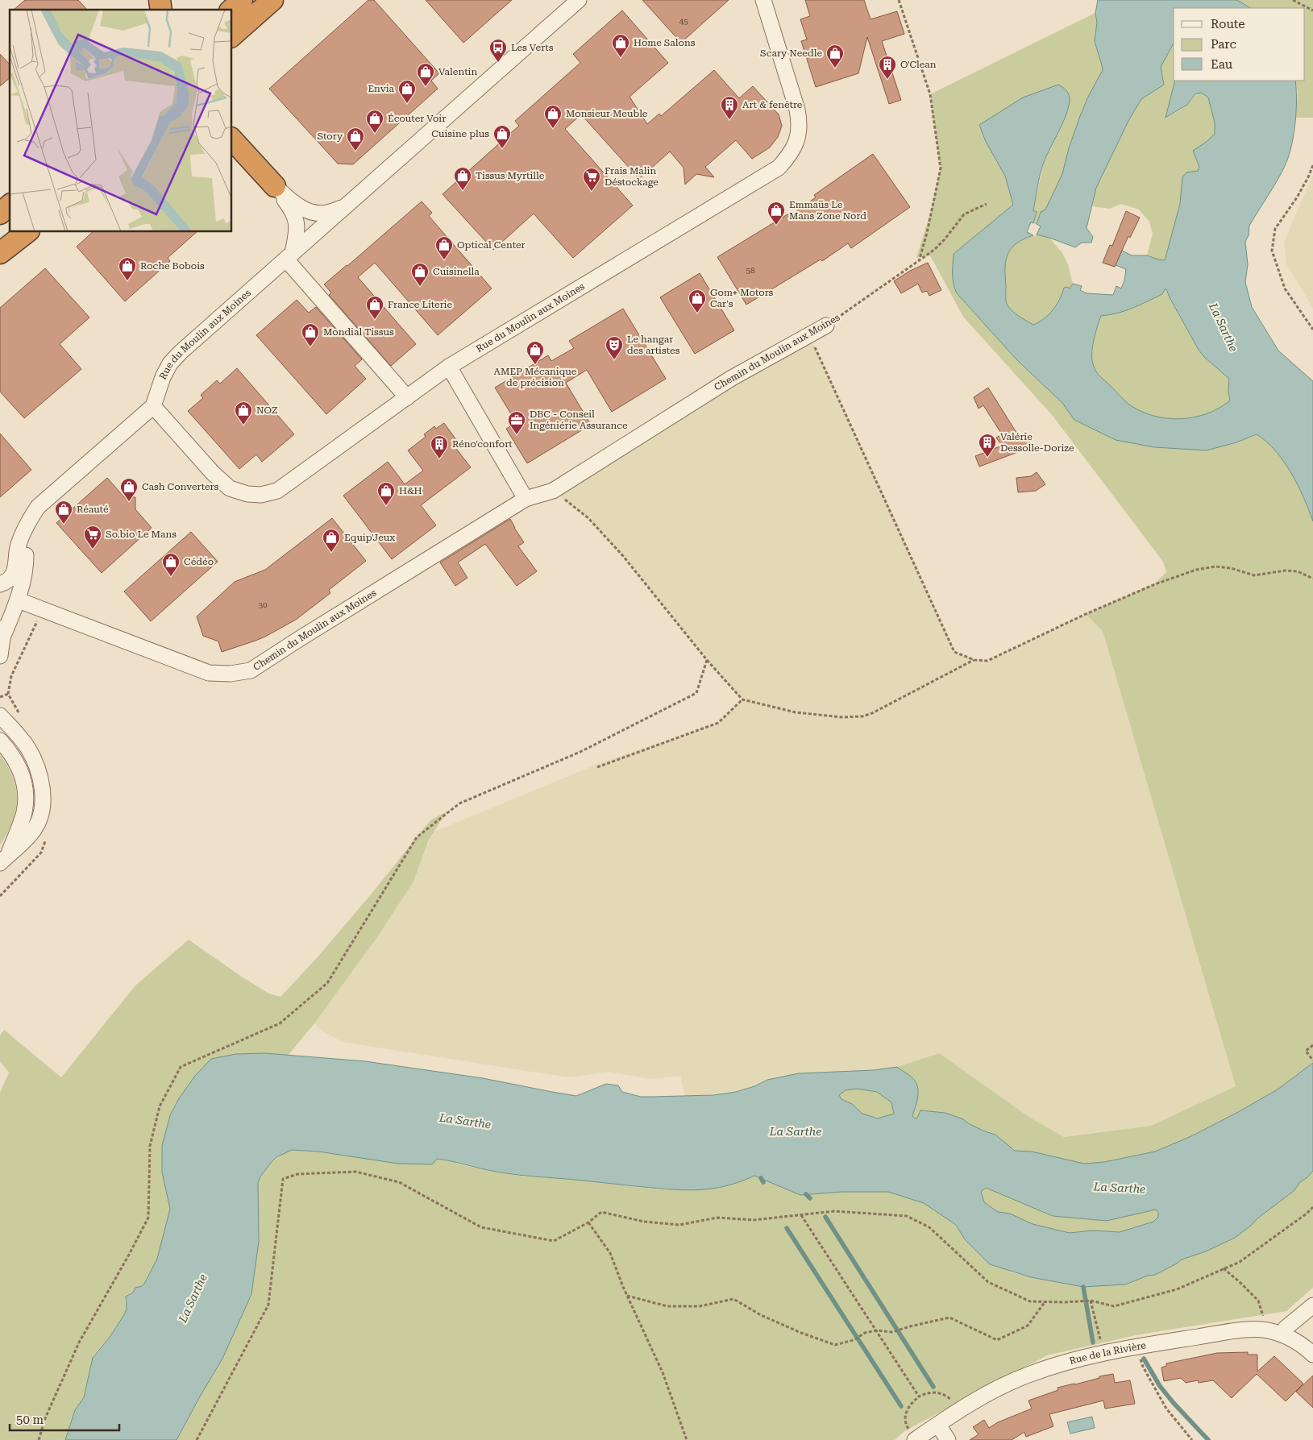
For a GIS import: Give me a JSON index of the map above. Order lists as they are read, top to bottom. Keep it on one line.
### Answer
{"streets":{"street":["Rue du Moulin aux Moines","Chemin du Moulin aux Moines","Rue de la Rivière"]},"water":["La Sarthe"],"places":{"shop":["Home Salons","Scary Needle","Valentin","Envia","Monsieur Meuble","Écouter Voir","Cuisine plus","Story","Tissus Myrtille","Emmaüs Le Mans Zone Nord","Optical Center","Roche Bobois","Cuisinella","Gom+ Motors Car's","France Literie","Mondial Tissus","AMEP Mécanique de précision","NOZ","Cash Converters","H&H","Réauté","Equip'Jeux","Cédéo"],"bus stop":["Les Verts"],"building":["O'Clean","Art & fenêtre","Valérie Dessolle-Dorize","Réno'confort"],"supermarket":["Frais Malin Déstockage","So.bio Le Mans"],"theatre":["Le hangar des artistes"],"office":["DBC - Conseil Ingéniérie Assurance"]},"house_numbers":["45","58","30"],"legend":["Route","Parc","Eau"],"scale_bar":"50 m"}
